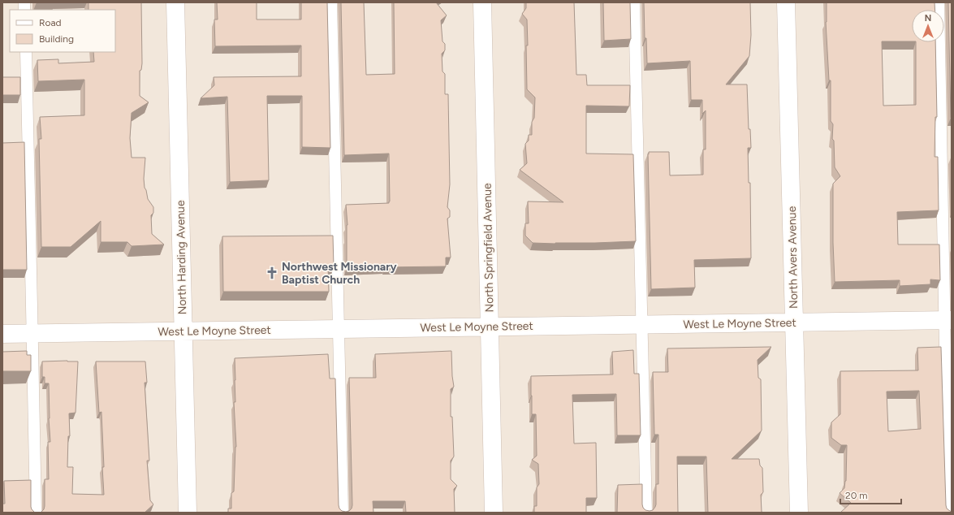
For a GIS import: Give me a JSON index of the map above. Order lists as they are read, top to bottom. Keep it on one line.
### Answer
{"streets":{"street":["North Springfield Avenue","North Harding Avenue","North Avers Avenue","West Le Moyne Street"]},"crossings":[["North Springfield Avenue","West Le Moyne Street"],["North Harding Avenue","West Le Moyne Street"],["North Avers Avenue","West Le Moyne Street"]],"places":{"church":["Northwest Missionary Baptist Church"]},"legend":["Road","Building"],"scale_bar":"20 m","north":"top"}
